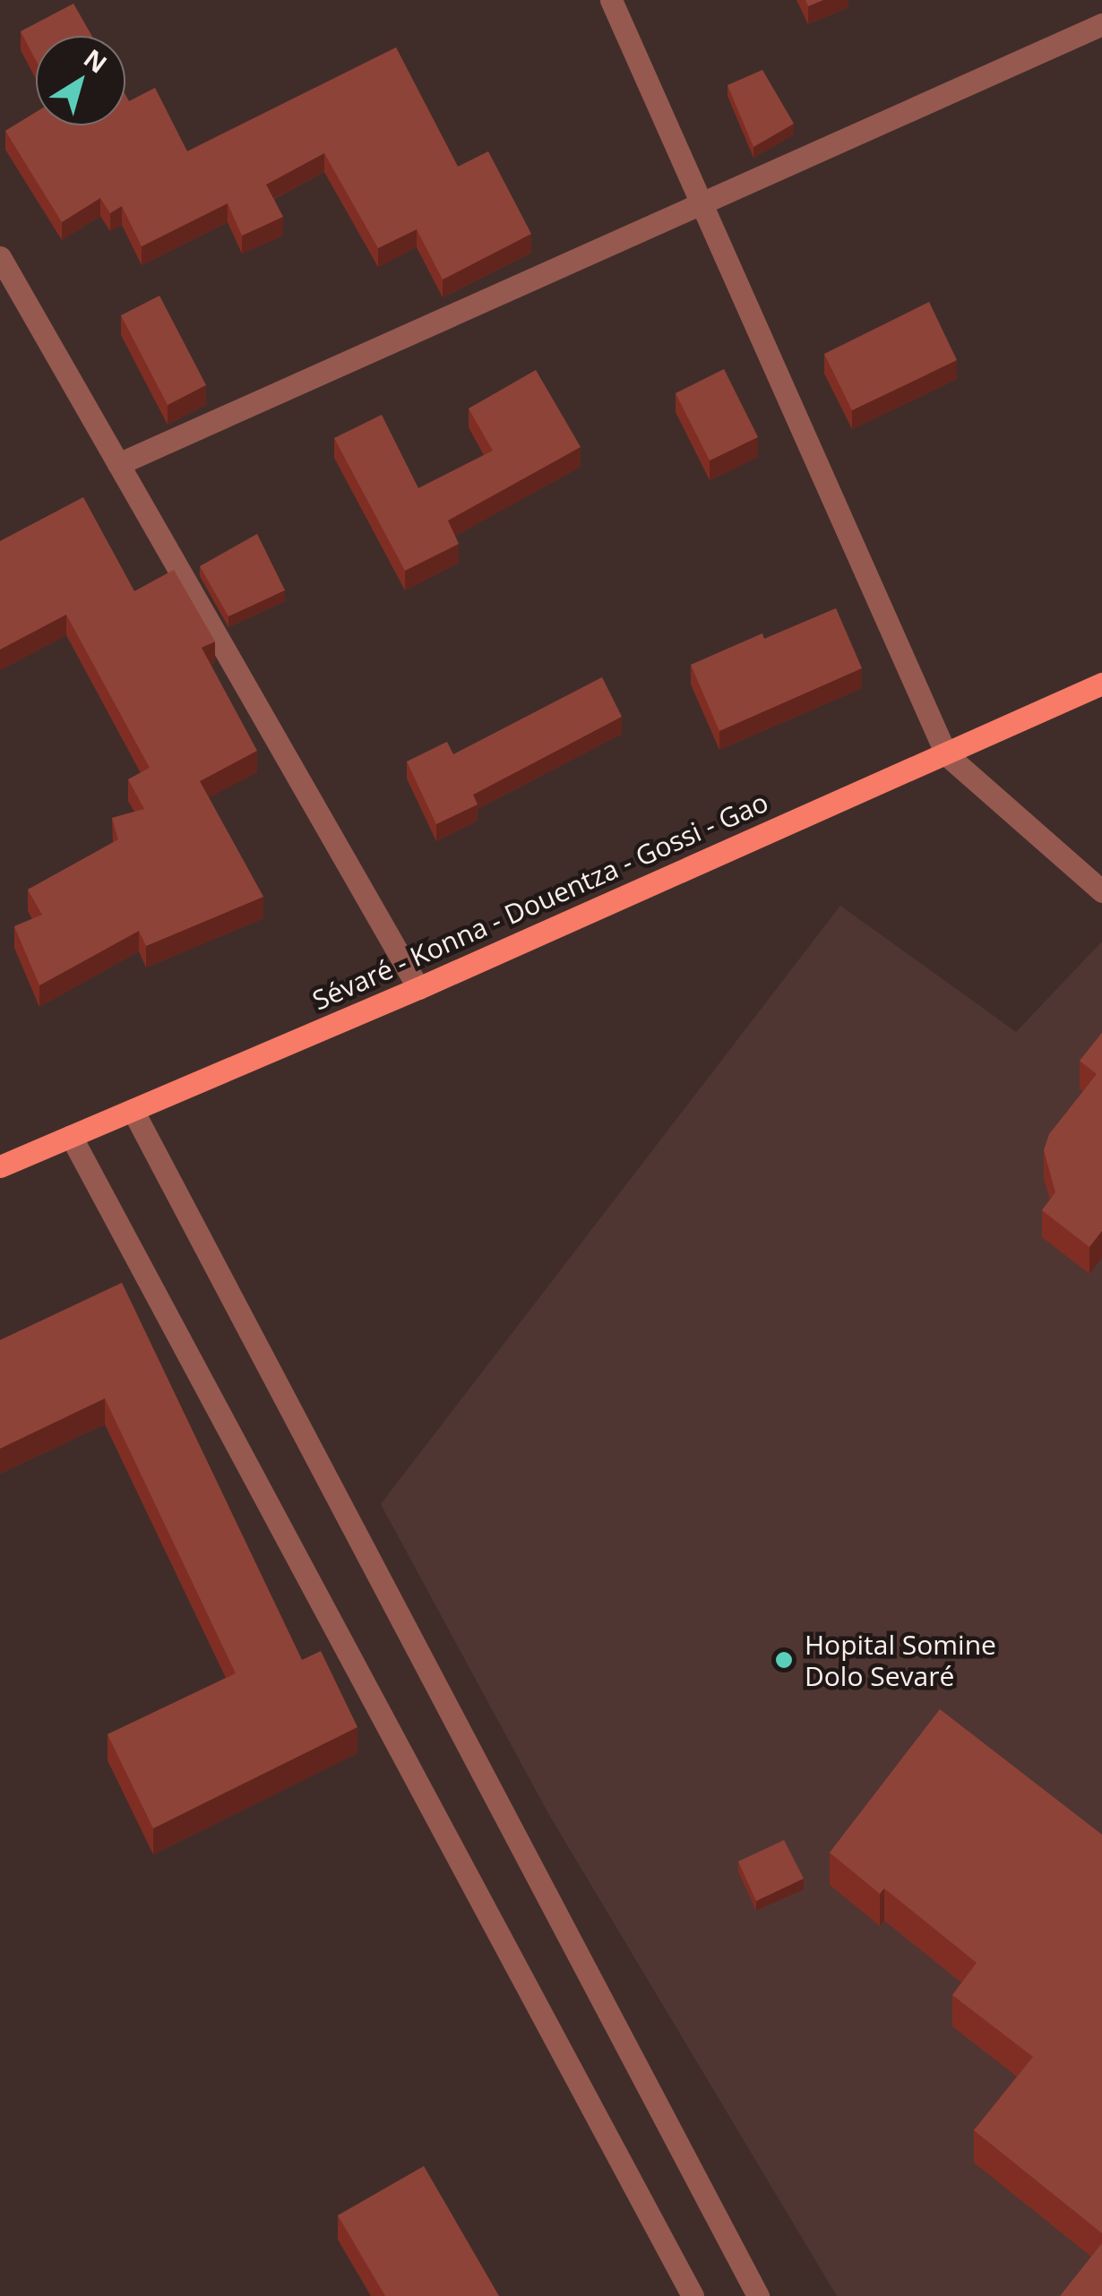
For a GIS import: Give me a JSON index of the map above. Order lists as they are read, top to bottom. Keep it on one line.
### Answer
{"streets":{"main road":["Sévaré - Konna - Douentza - Gossi - Gao"]},"places":["Hopital Somine Dolo Sevaré"],"north":"top right"}
